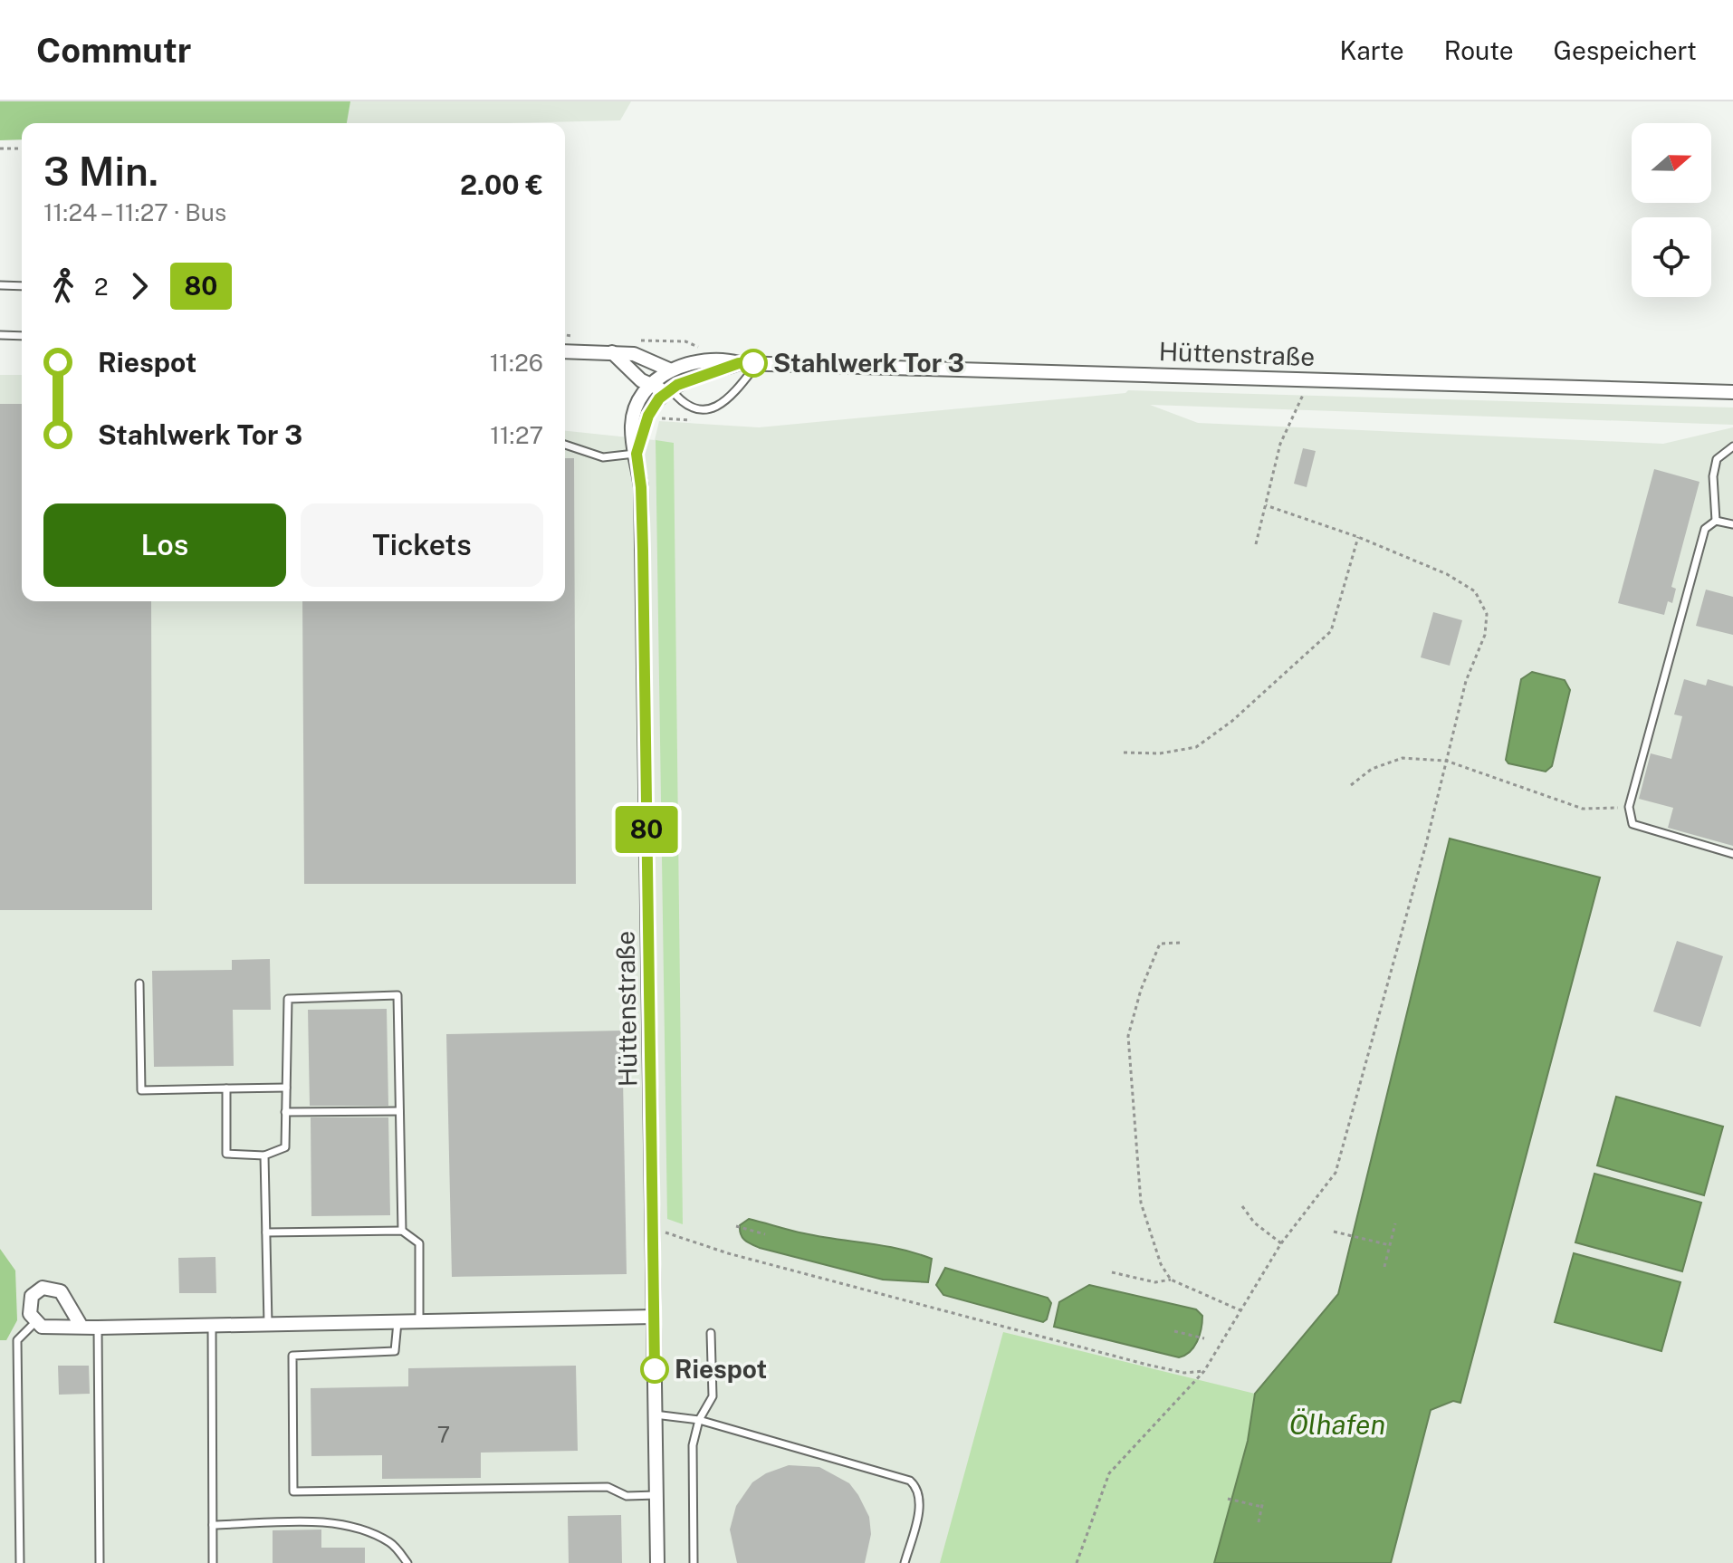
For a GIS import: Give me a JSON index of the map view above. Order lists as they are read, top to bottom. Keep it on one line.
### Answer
{"streets":{"street":["Hüttenstraße"]},"water":["Ölhafen"],"places":["Stahlwerk Tor 3","Riespot"],"lines":["bus line 80"],"house_numbers":["7"],"north":"right","page":{"header":"Commutr","nav":["Karte","Route","Gespeichert"],"on_map":"80","heading":["3 Min.","11:24 – 11:27 · Bus","2.00 €"],"legs":["2","80"],"list":[{"name":"Riespot","value":"11:26"},{"name":"Stahlwerk Tor 3","value":"11:27"}],"buttons":["Los","Tickets"]}}
